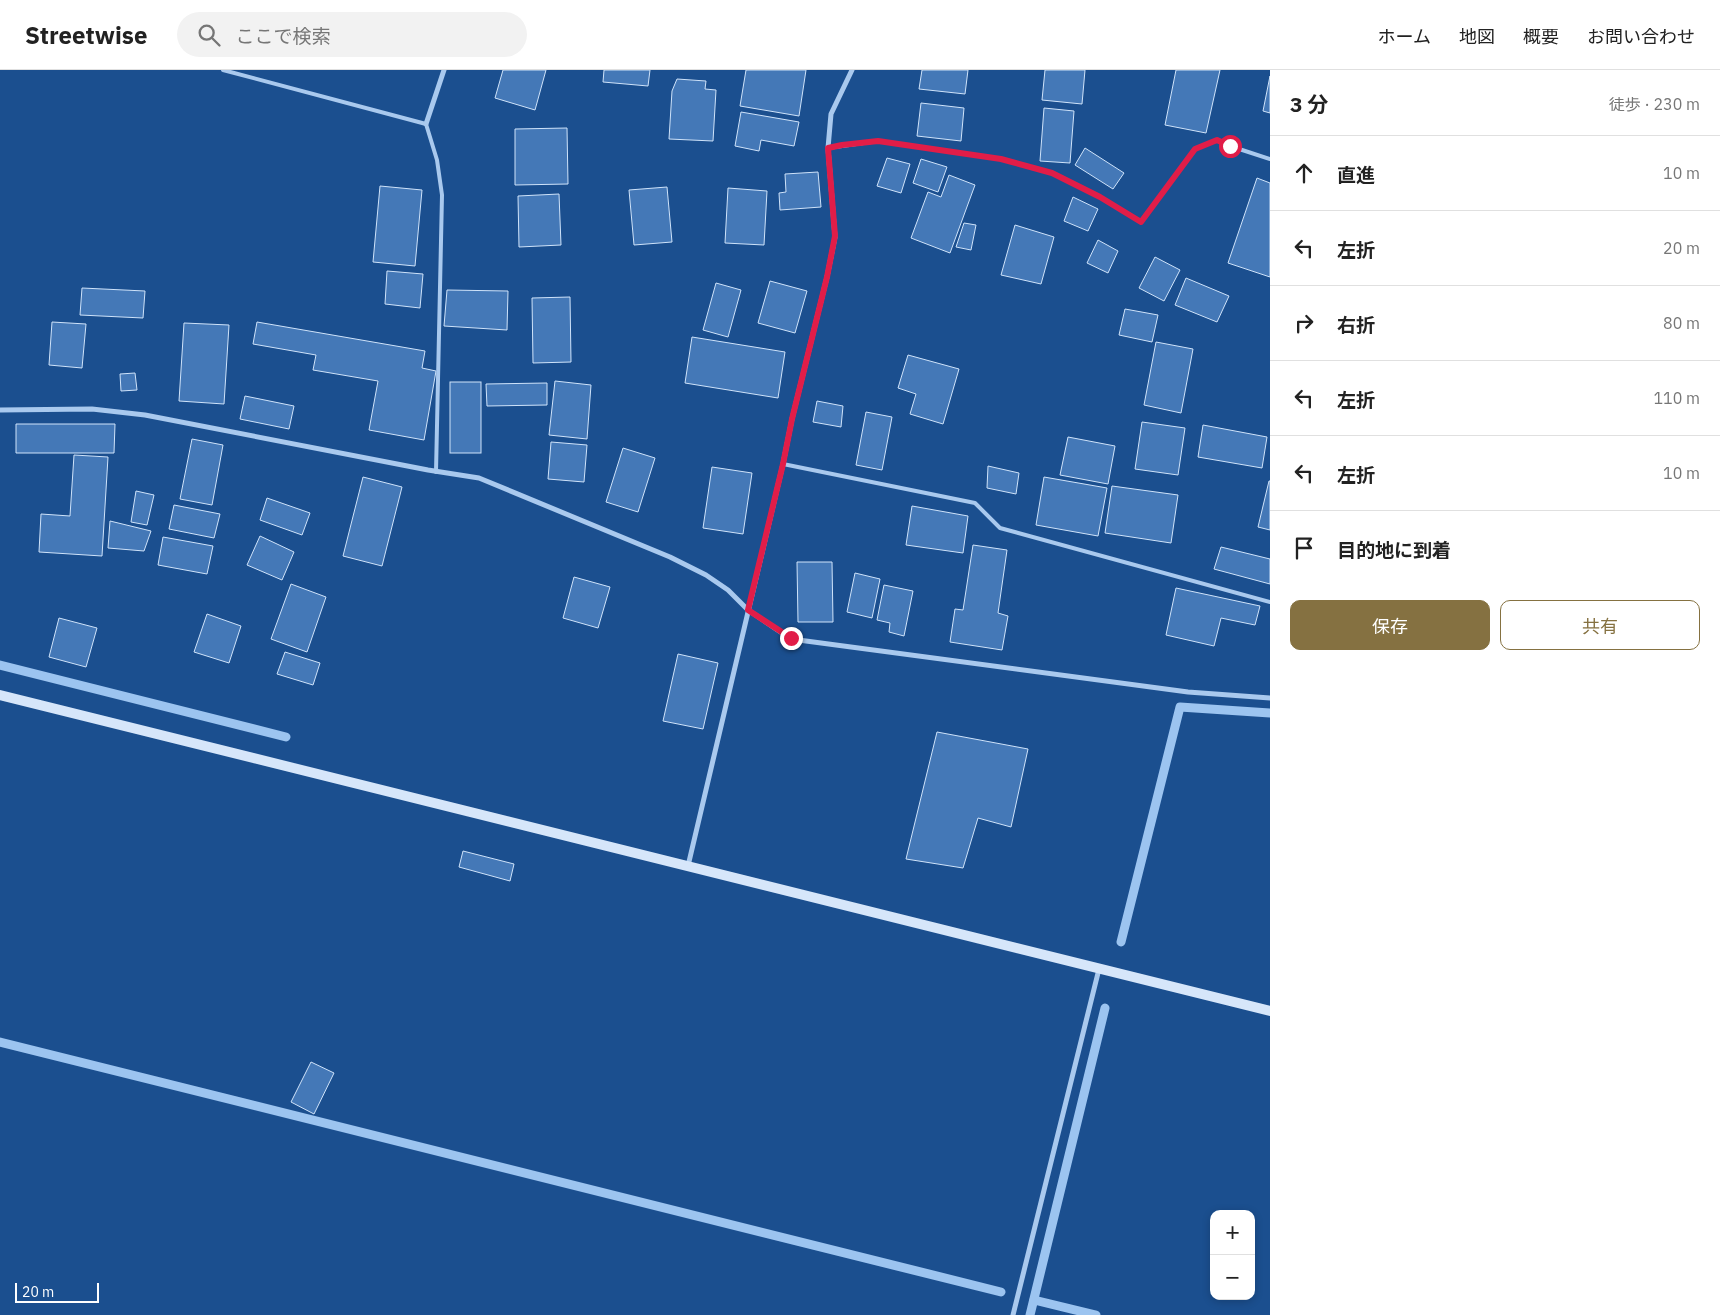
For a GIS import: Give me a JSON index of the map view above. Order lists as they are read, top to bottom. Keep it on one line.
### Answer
{"scale_bar":"20 m","page":{"header":"Streetwise","search":"ここで検索","nav":["ホーム","地図","概要","お問い合わせ"],"heading":["3 分","徒歩 · 230 m"],"list":[["直進","10 m"],["左折","20 m"],["右折","80 m"],["左折","110 m"],["左折","10 m"],"目的地に到着"],"buttons":["保存","共有"],"map_buttons":["+","−"],"scale":"20 m"}}
